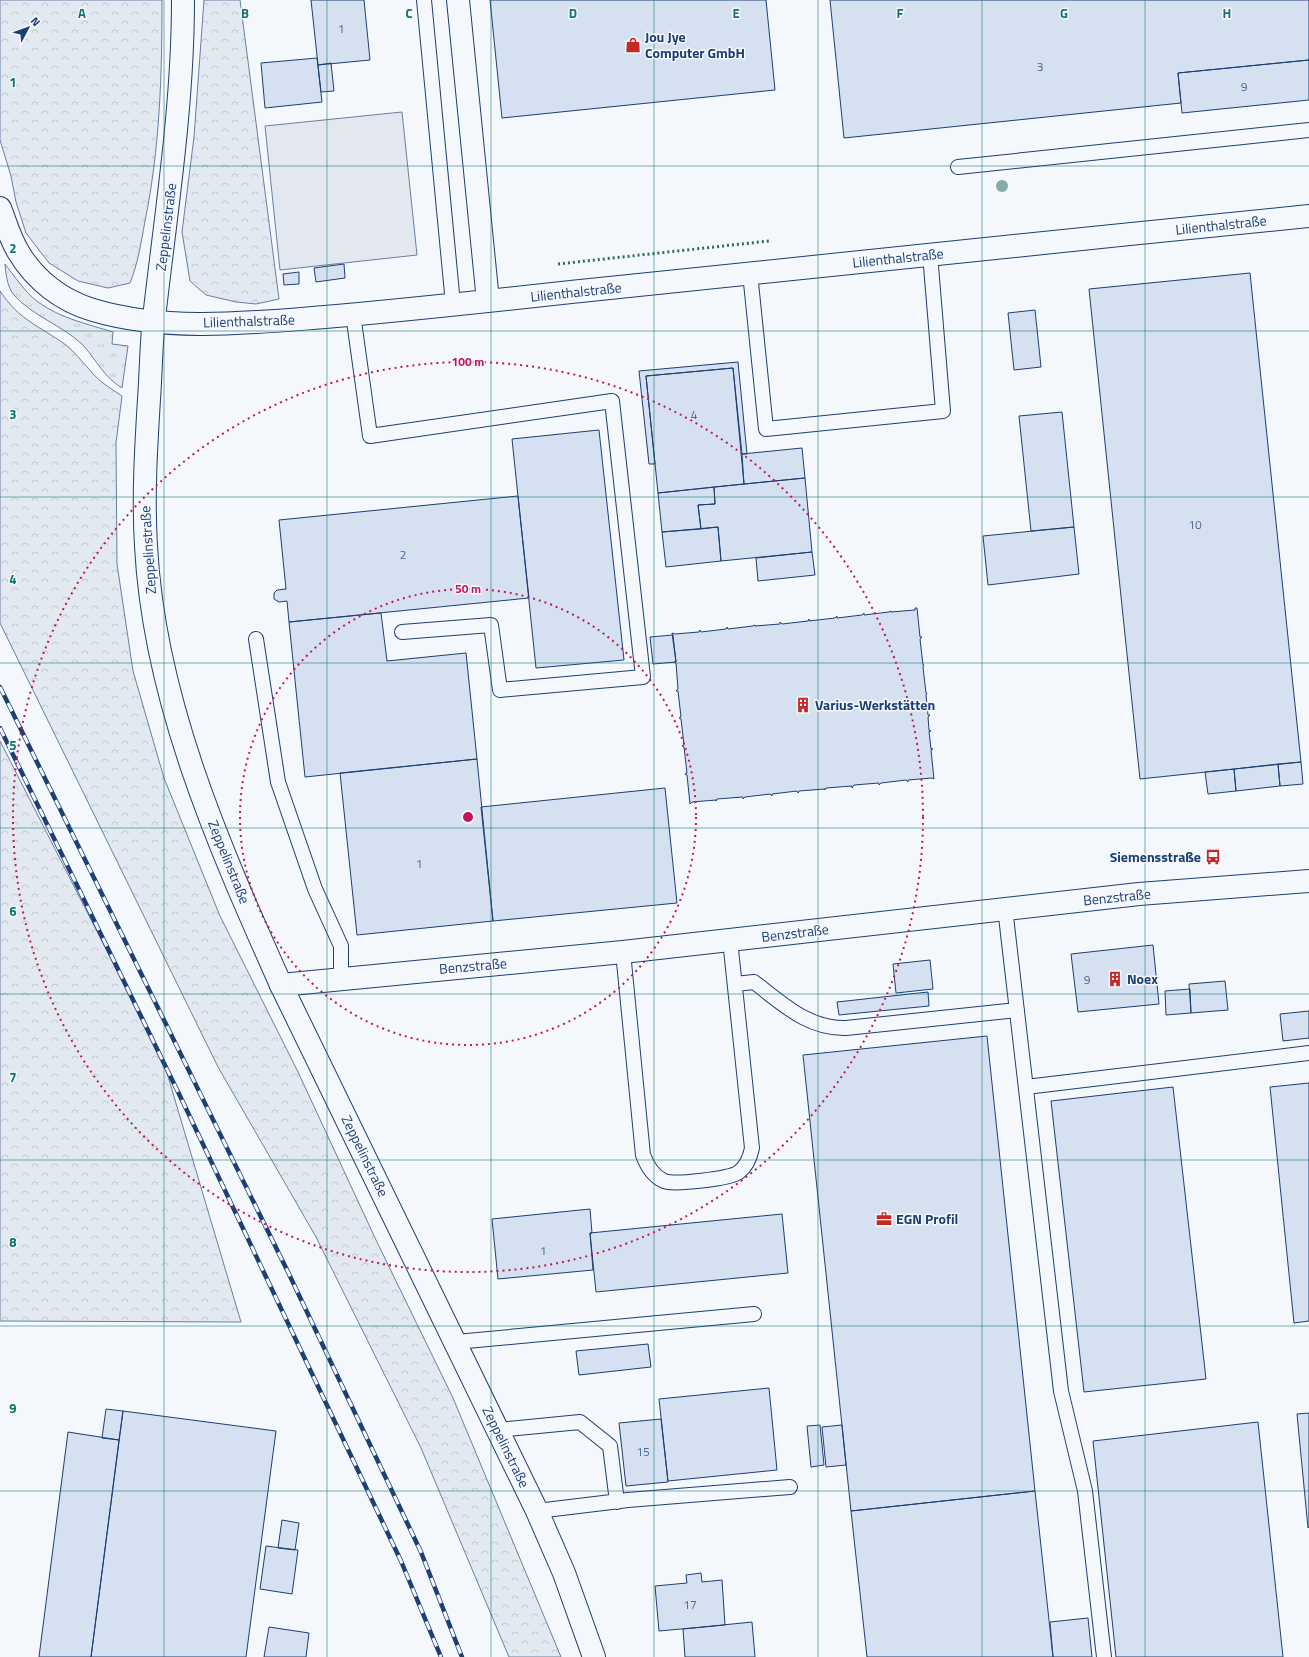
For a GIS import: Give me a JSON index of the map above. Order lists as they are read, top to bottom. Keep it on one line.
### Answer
{"streets":{"street":["Lilienthalstraße","Zeppelinstraße","Benzstraße"]},"crossings":[["Lilienthalstraße","Zeppelinstraße"],["Zeppelinstraße","Benzstraße"]],"places":{"shop":["Jou Jye Computer GmbH"],"building":["Varius-Werkstätten","Noex"],"bus stop":["Siemensstraße"],"office":["EGN Profil"]},"house_numbers":["1","3","9","4","10","2","1","9","1","15","17"],"north":"top right","grid":{"columns":["A","B","C","D","E","F","G","H"],"rows":["1","2","3","4","5","6","7","8","9"]},"rings":["100 m","50 m"]}
